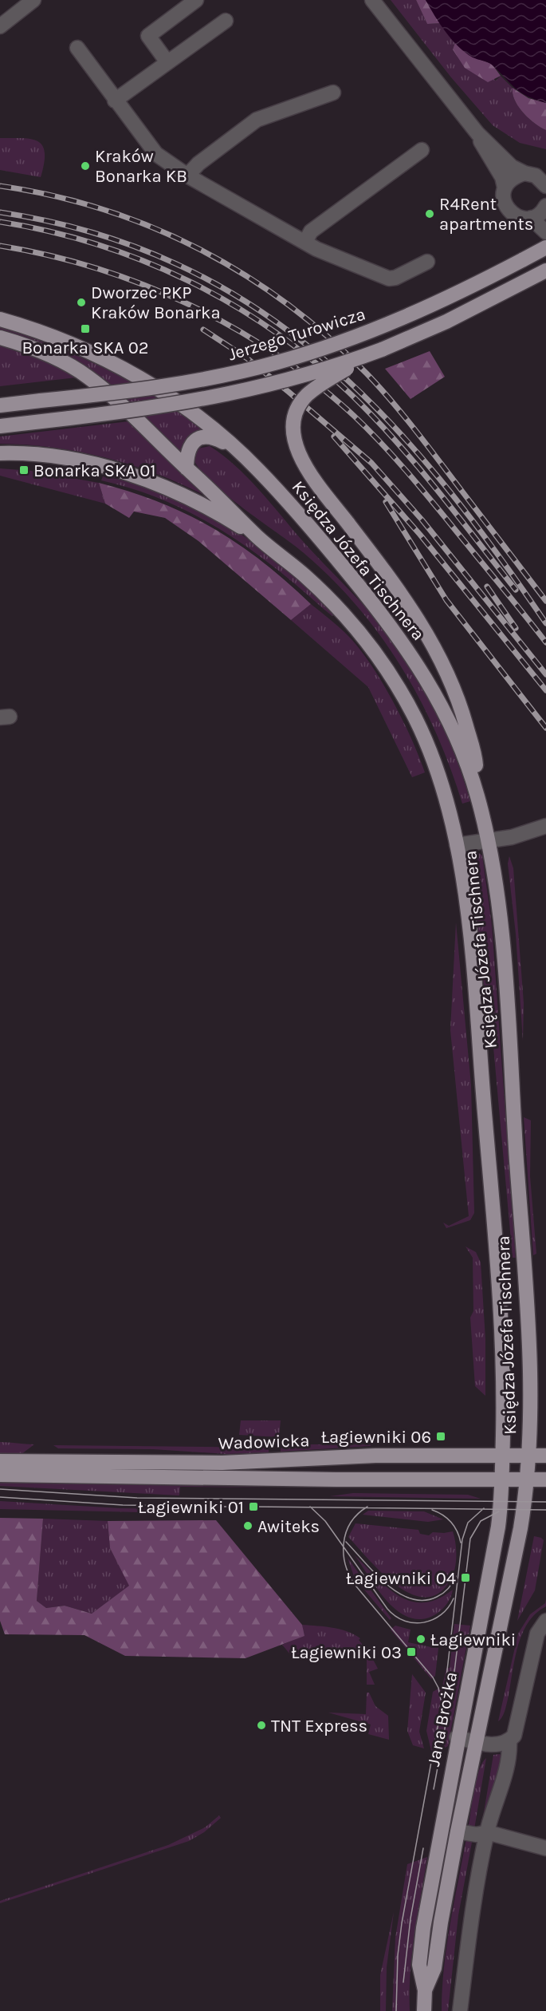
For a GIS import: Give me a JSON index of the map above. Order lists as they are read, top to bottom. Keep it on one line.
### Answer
{"streets":{"main road":["Jerzego Turowicza","Księdza Józefa Tischnera","Wadowicka","Jana Brożka"]},"crossings":[["Księdza Józefa Tischnera","Wadowicka"],["Księdza Józefa Tischnera","Jana Brożka"],["Wadowicka","Jana Brożka"]],"places":{"other":["Kraków Bonarka KB","R4Rent apartments","Dworzec PKP Kraków Bonarka","Awiteks","Łagiewniki","TNT Express"],"transit":["Bonarka SKA 02","Bonarka SKA 01","Łagiewniki 06","Łagiewniki 01","Łagiewniki 04","Łagiewniki 03"]}}
